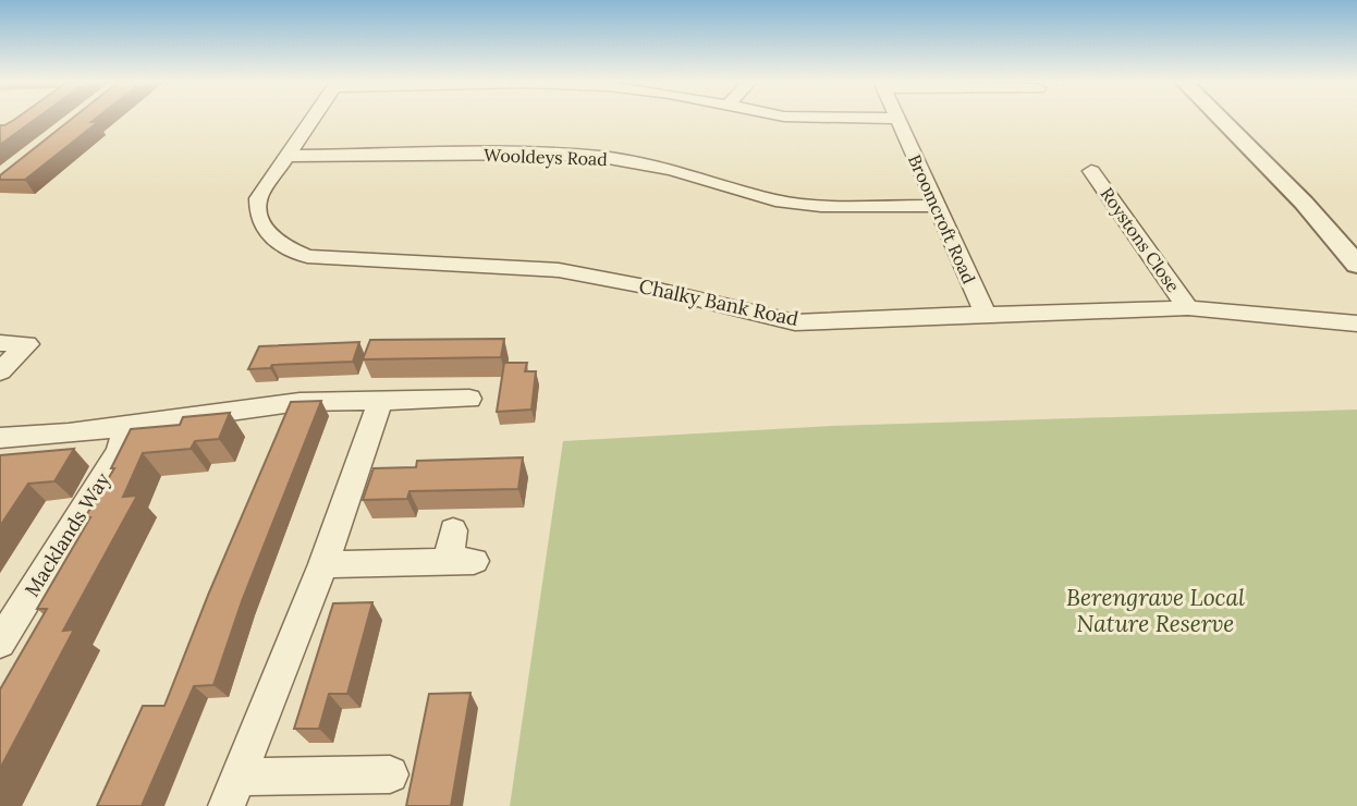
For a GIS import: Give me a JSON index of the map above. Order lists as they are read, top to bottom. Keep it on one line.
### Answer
{"streets":{"street":["Wooldeys Road","Broomcroft Road","Roystons Close","Chalky Bank Road","Macklands Way"]},"crossings":[["Wooldeys Road","Broomcroft Road"],["Wooldeys Road","Chalky Bank Road"],["Broomcroft Road","Chalky Bank Road"],["Roystons Close","Chalky Bank Road"]],"parks":["Berengrave Local Nature Reserve"]}
